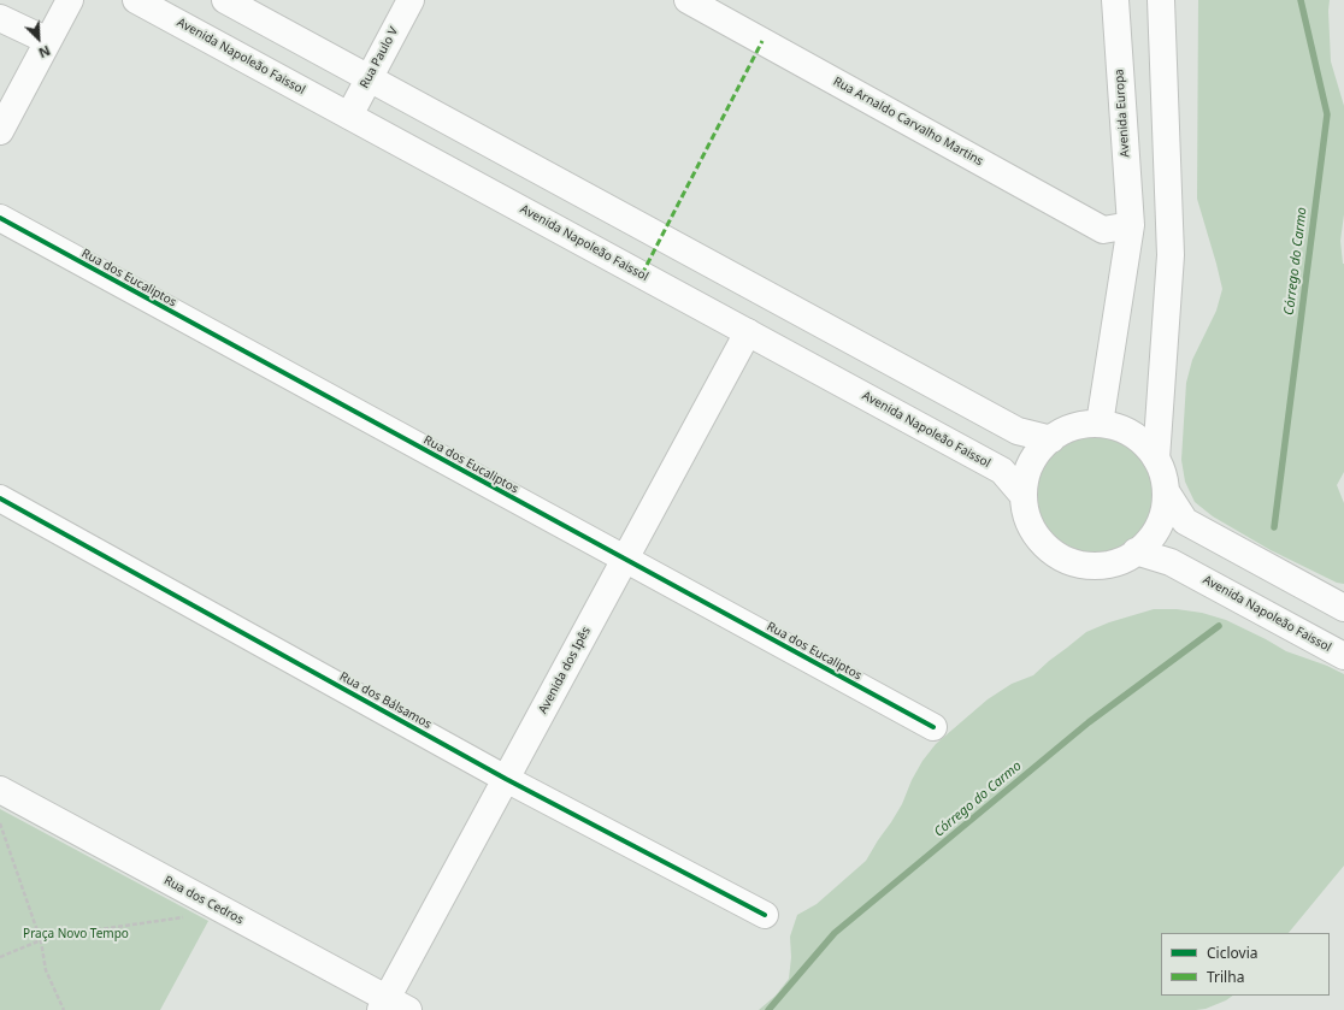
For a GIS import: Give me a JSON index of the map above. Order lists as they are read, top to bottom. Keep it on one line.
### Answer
{"streets":{"street":["Avenida Napoleão Faissol","Rua Paulo V","Avenida Europa","Rua Arnaldo Carvalho Martins","Rua dos Eucaliptos","Avenida dos Ipês","Rua dos Bálsamos","Rua dos Cedros"]},"crossings":[["Avenida Napoleão Faissol","Rua Paulo V"],["Avenida Napoleão Faissol","Avenida Europa"],["Avenida Napoleão Faissol","Avenida dos Ipês"],["Avenida Europa","Rua Arnaldo Carvalho Martins"],["Rua dos Eucaliptos","Avenida dos Ipês"],["Avenida dos Ipês","Rua dos Bálsamos"],["Avenida dos Ipês","Rua dos Cedros"]],"water":["Córrego do Carmo"],"parks":["Praça Novo Tempo"],"legend":["Ciclovia","Trilha"],"north":"bottom right"}
